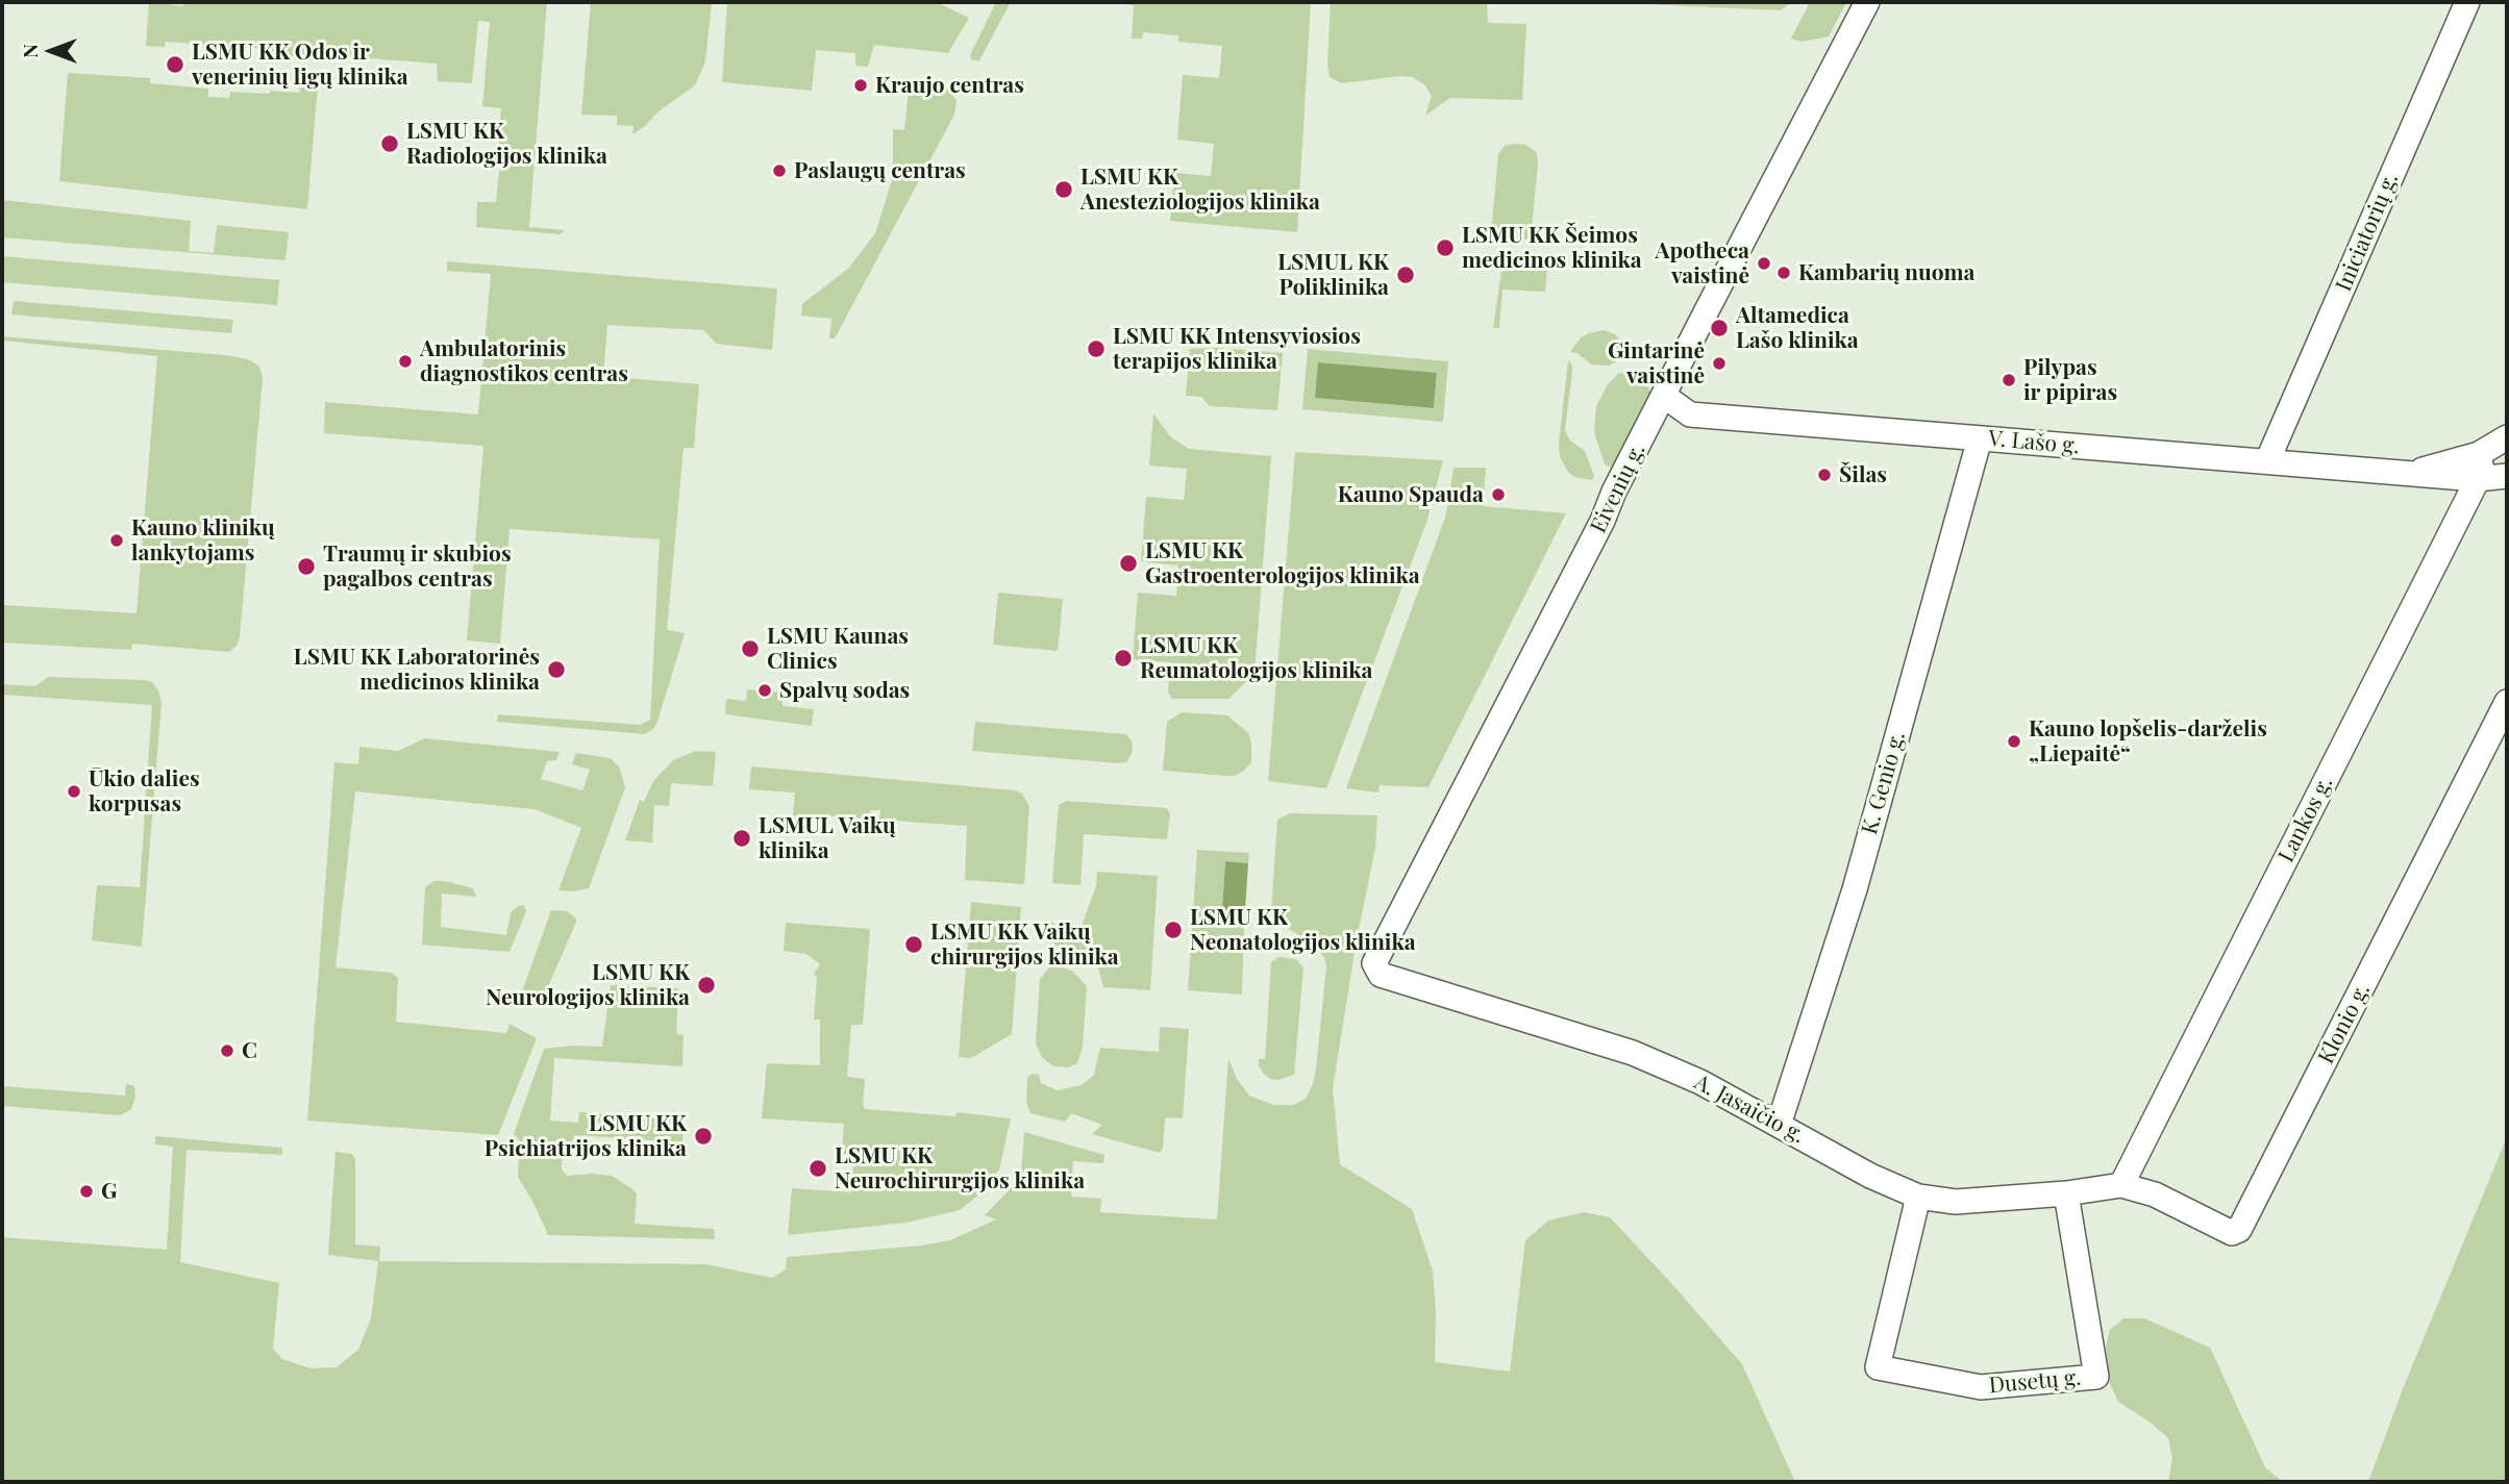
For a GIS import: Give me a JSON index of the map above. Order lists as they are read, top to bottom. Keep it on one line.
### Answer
{"streets":{"street":["Iniciatorių g.","V. Lašo g.","Eivenių g.","K. Genio g.","Lankos g.","Klonio g.","A. Jasaičio g.","Dusetų g."]},"crossings":[["Iniciatorių g.","V. Lašo g."],["V. Lašo g.","Eivenių g."],["V. Lašo g.","K. Genio g."],["V. Lašo g.","Lankos g."],["Eivenių g.","A. Jasaičio g."],["K. Genio g.","A. Jasaičio g."],["Lankos g.","Klonio g."],["Lankos g.","A. Jasaičio g."],["Klonio g.","A. Jasaičio g."],["A. Jasaičio g.","Dusetų g."]],"places":["LSMU KK Odos ir venerinių ligų klinika","Kraujo centras","LSMU KK Radiologijos klinika","Paslaugų centras","LSMU KK Anesteziologijos klinika","LSMU KK Šeimos medicinos klinika","Apotheca vaistinė","Kambarių nuoma","LSMUL KK Poliklinika","Altamedica Lašo klinika","LSMU KK Intensyviosios terapijos klinika","Ambulatorinis diagnostikos centras","Gintarinė vaistinė","Pilypas ir pipiras","Šilas","Kauno Spauda","Kauno klinikų lankytojams","LSMU KK Gastroenterologijos klinika","Traumų ir skubios pagalbos centras","LSMU Kaunas Clinics","LSMU KK Reumatologijos klinika","LSMU KK Laboratorinės medicinos klinika","Spalvų sodas","Kauno lopšelis-darželis „Liepaitė“","Ūkio dalies korpusas","LSMUL Vaikų klinika","LSMU KK Neonatologijos klinika","LSMU KK Vaikų chirurgijos klinika","LSMU KK Neurologijos klinika","C","LSMU KK Psichiatrijos klinika","LSMU KK Neurochirurgijos klinika","G"],"north":"left"}
